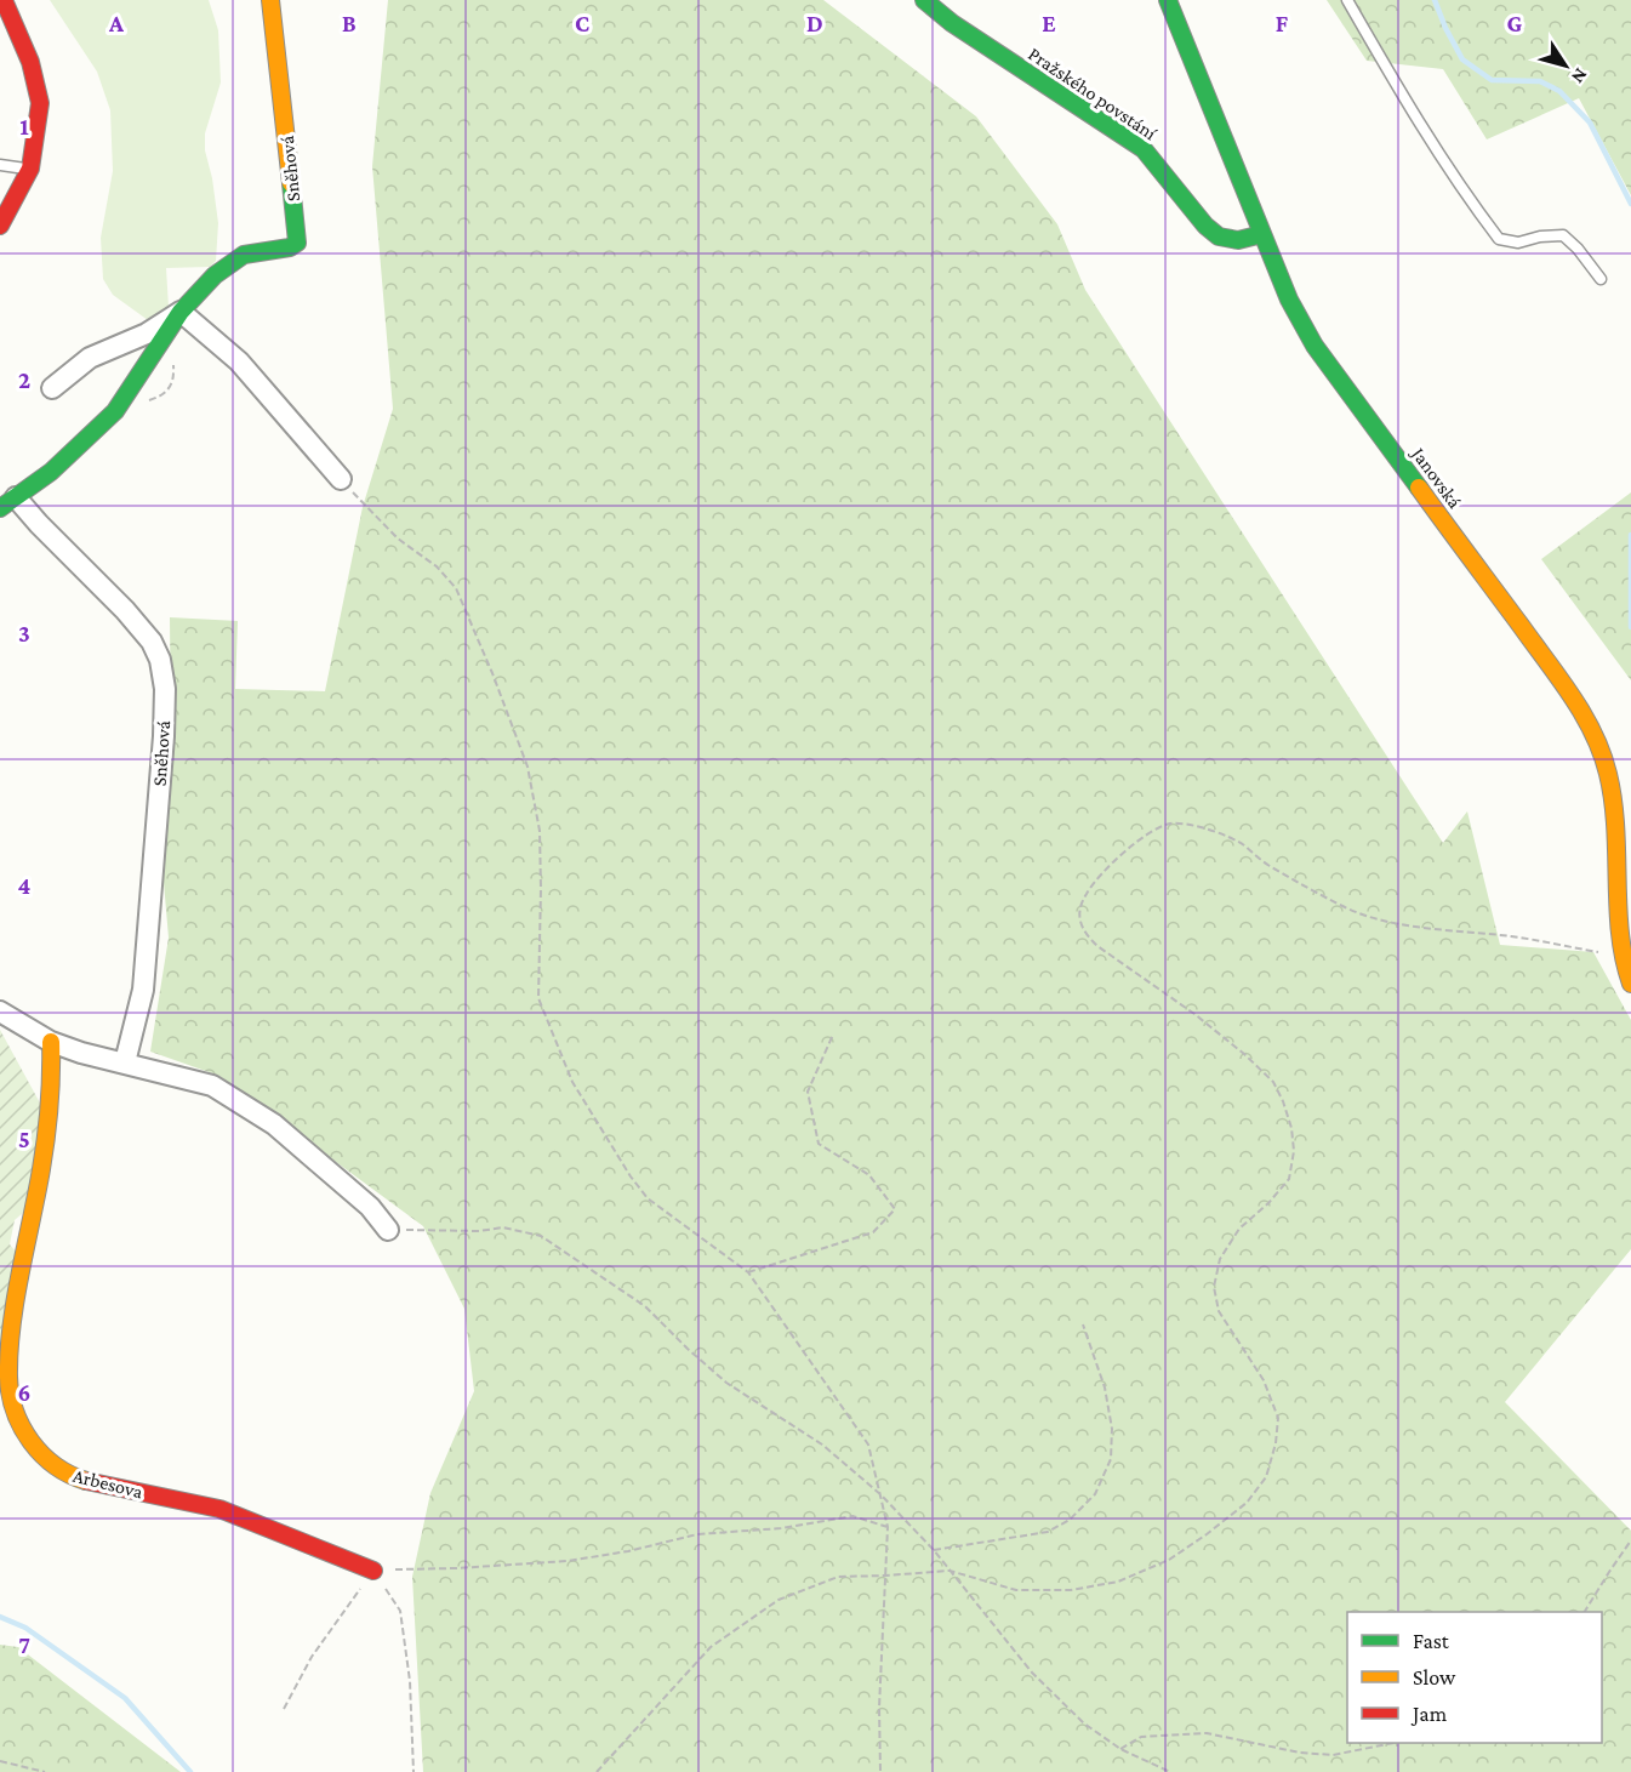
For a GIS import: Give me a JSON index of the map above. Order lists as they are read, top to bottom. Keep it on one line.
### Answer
{"streets":{"street":["Pražského povstání","Sněhová","Janovská","Arbesova"]},"crossings":[["Pražského povstání","Janovská"]],"legend":["Fast","Slow","Jam"],"north":"bottom right","grid":{"columns":["A","B","C","D","E","F","G"],"rows":["1","2","3","4","5","6","7"]}}
